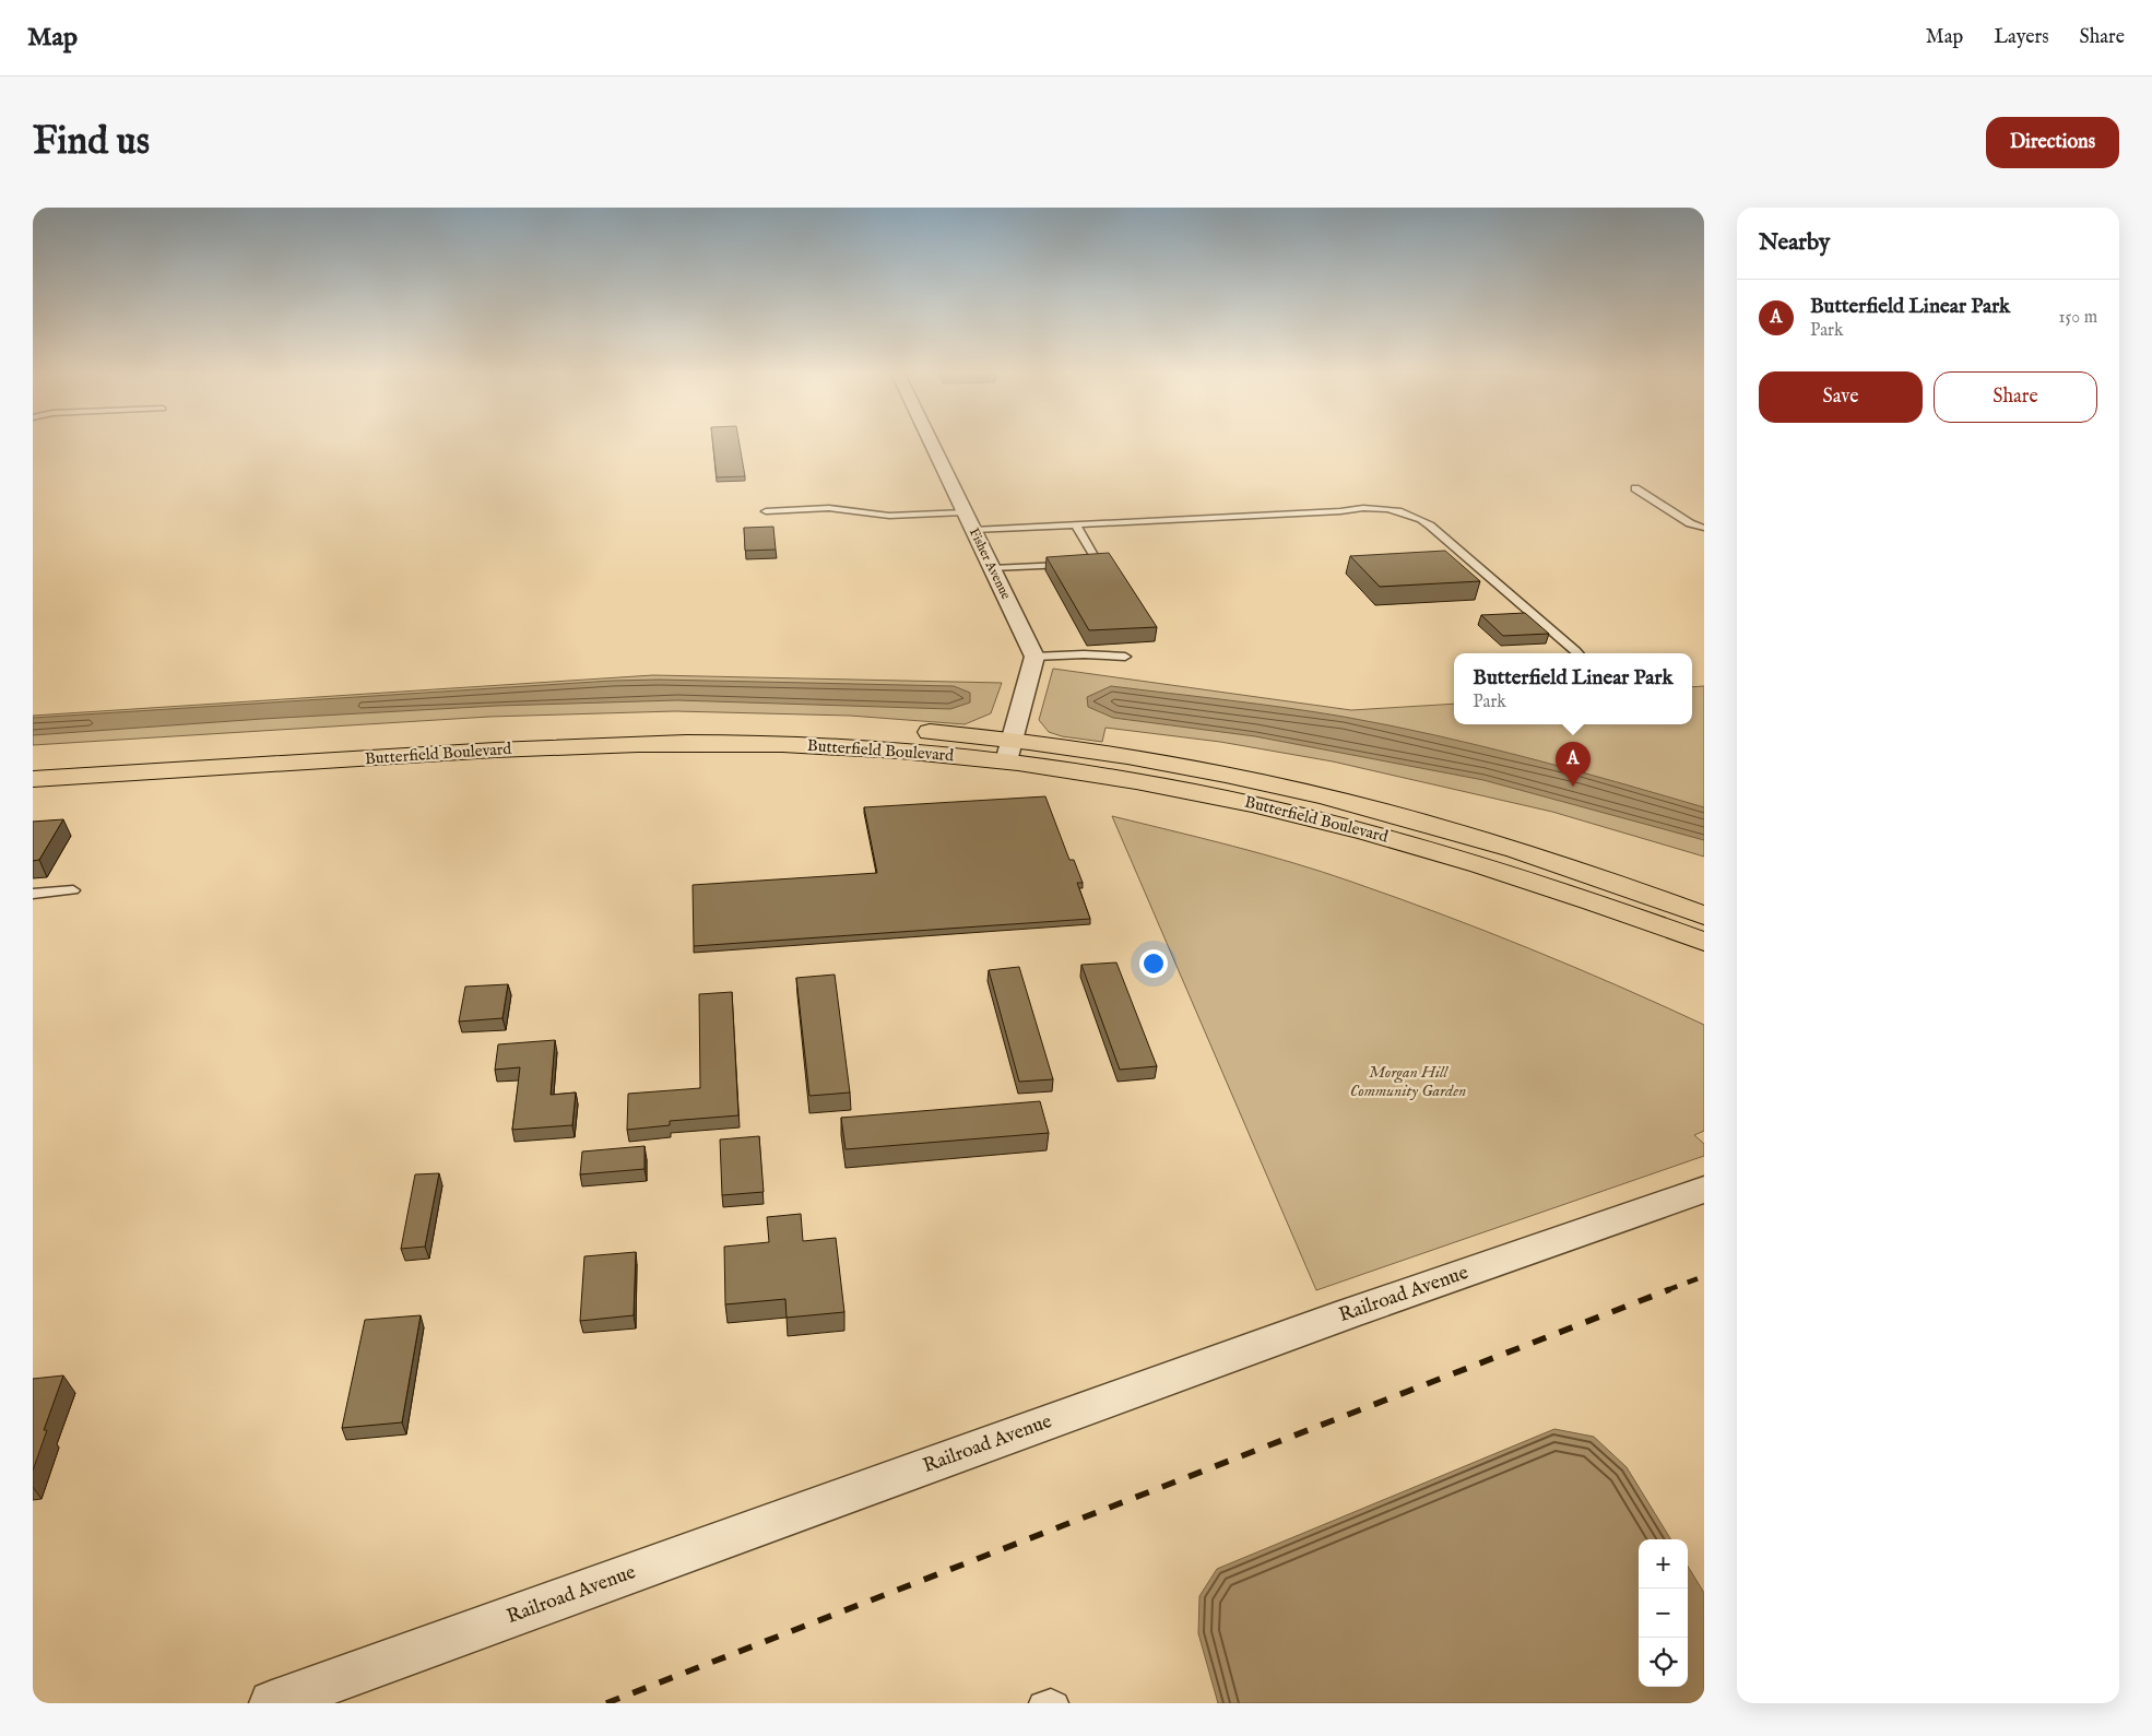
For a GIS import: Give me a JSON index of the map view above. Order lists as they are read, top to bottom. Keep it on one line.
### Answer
{"streets":{"main road":["Butterfield Boulevard"],"street":["Fisher Avenue","Railroad Avenue"]},"parks":["Morgan Hill Community Garden"],"page":{"header":"Map","nav":["Map","Layers","Share"],"buttons":["Directions",["Save","Share"]],"title":"Find us","heading":"Nearby","list":[{"mark":"A","name":"Butterfield Linear Park","note":"Park","value":"150 m"}],"popup":["Butterfield Linear Park","Park"],"pins":"A","map_buttons":["+","−"]}}
